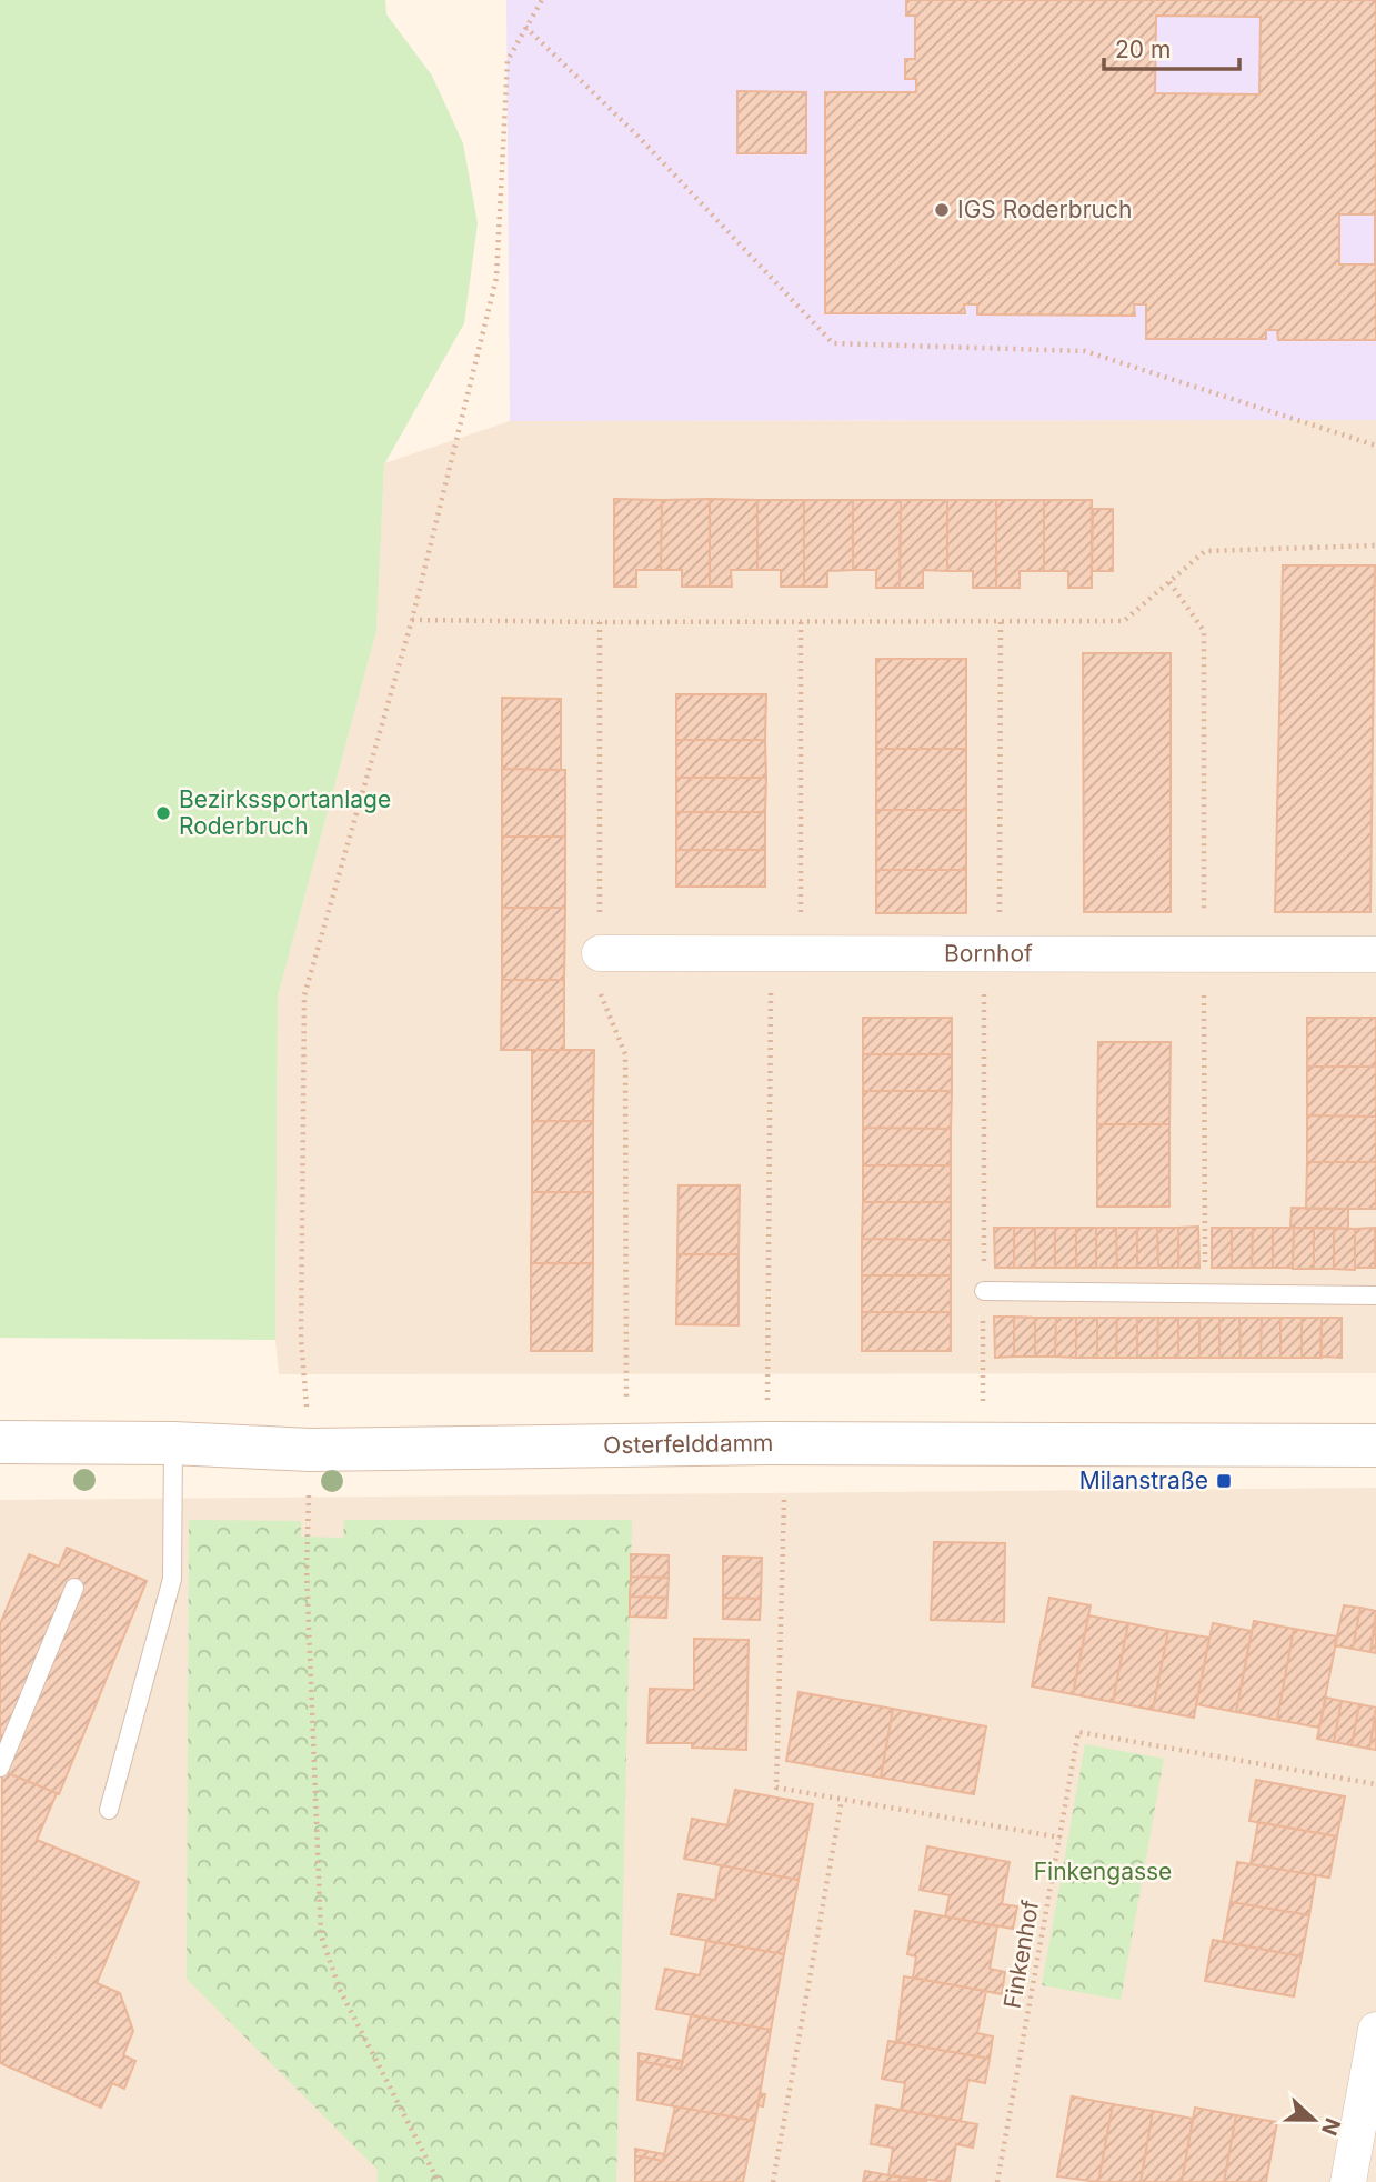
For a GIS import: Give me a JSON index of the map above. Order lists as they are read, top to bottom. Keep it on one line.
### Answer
{"streets":{"street":["Bornhof","Osterfelddamm"],"path":["Finkenhof"]},"parks":["Finkengasse"],"places":{"other":["IGS Roderbruch","Bezirkssportanlage Roderbruch"],"transit":["Milanstraße"]},"scale_bar":"20 m","north":"right"}
